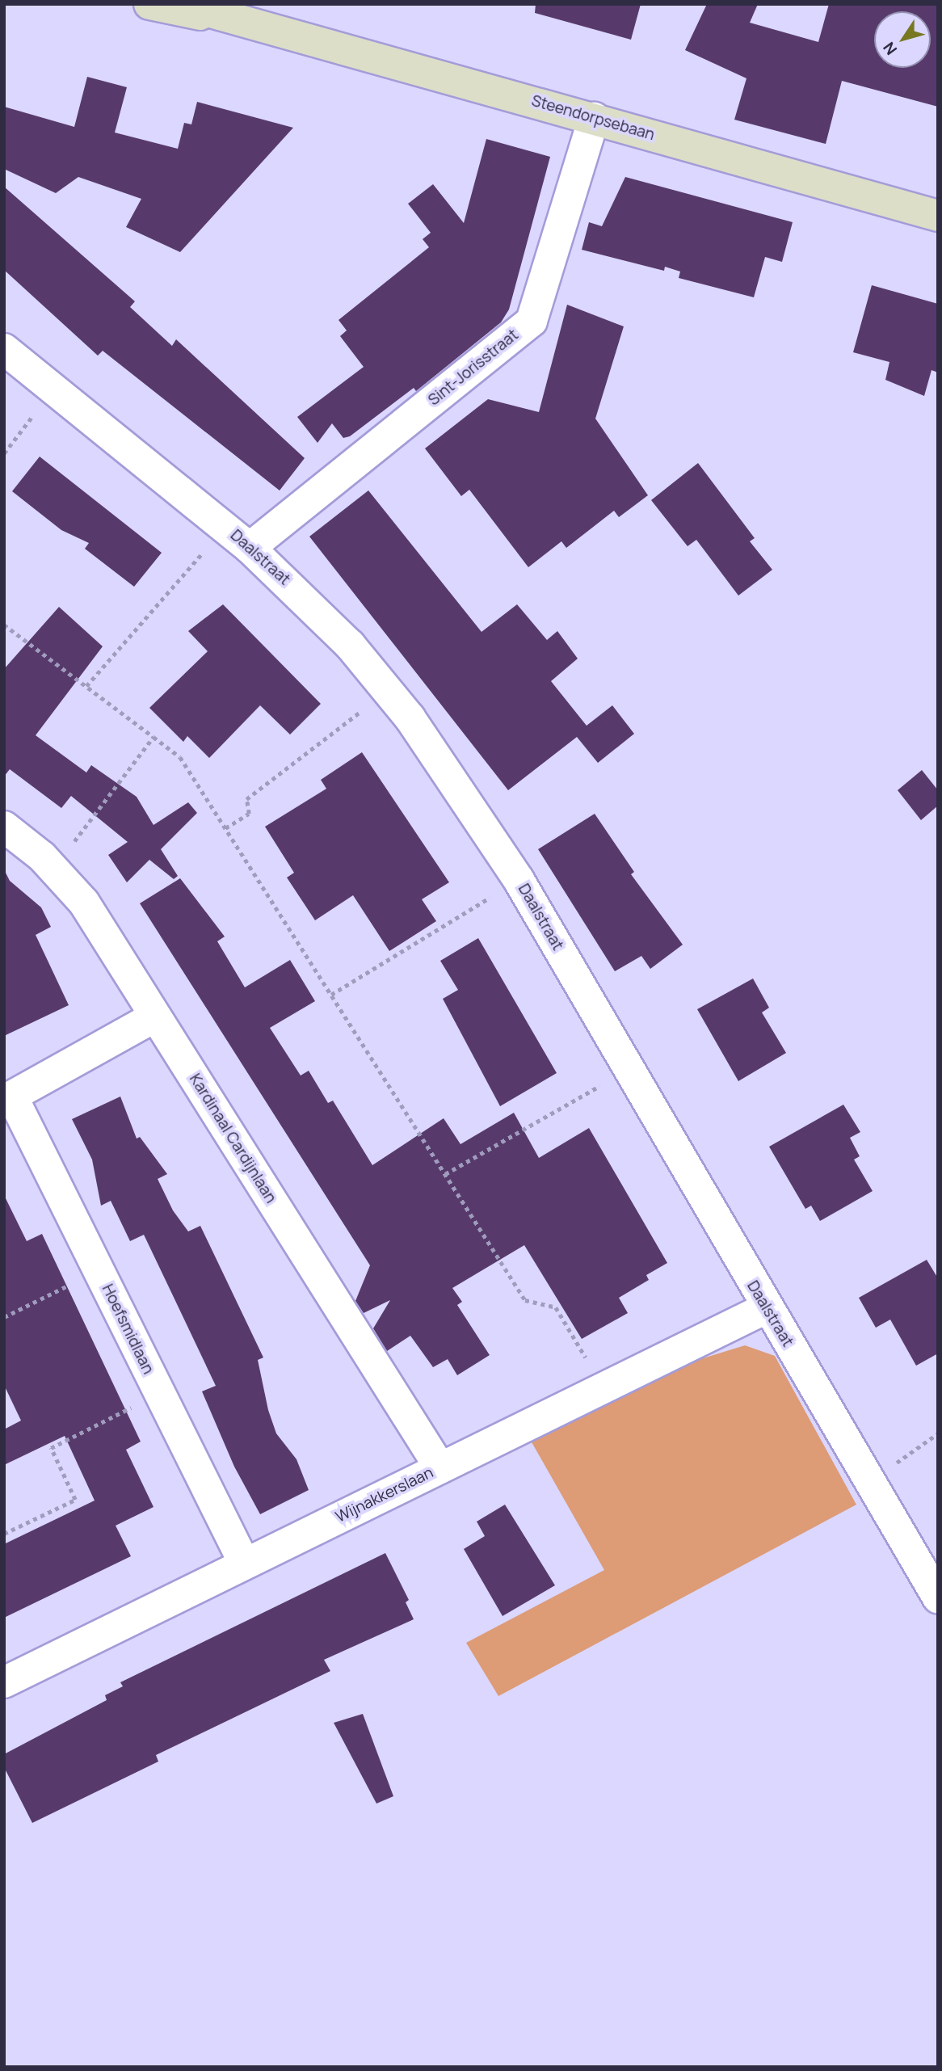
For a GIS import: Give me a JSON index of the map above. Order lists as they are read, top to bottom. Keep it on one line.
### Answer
{"streets":{"main road":["Steendorpsebaan"],"street":["Sint-Jorisstraat","Daalstraat","Kardinaal Cardijnlaan","Hoefsmidlaan","Wijnakkerslaan"]},"crossings":[["Steendorpsebaan","Sint-Jorisstraat"],["Sint-Jorisstraat","Daalstraat"],["Daalstraat","Wijnakkerslaan"],["Kardinaal Cardijnlaan","Wijnakkerslaan"],["Hoefsmidlaan","Wijnakkerslaan"]],"north":"bottom left"}
